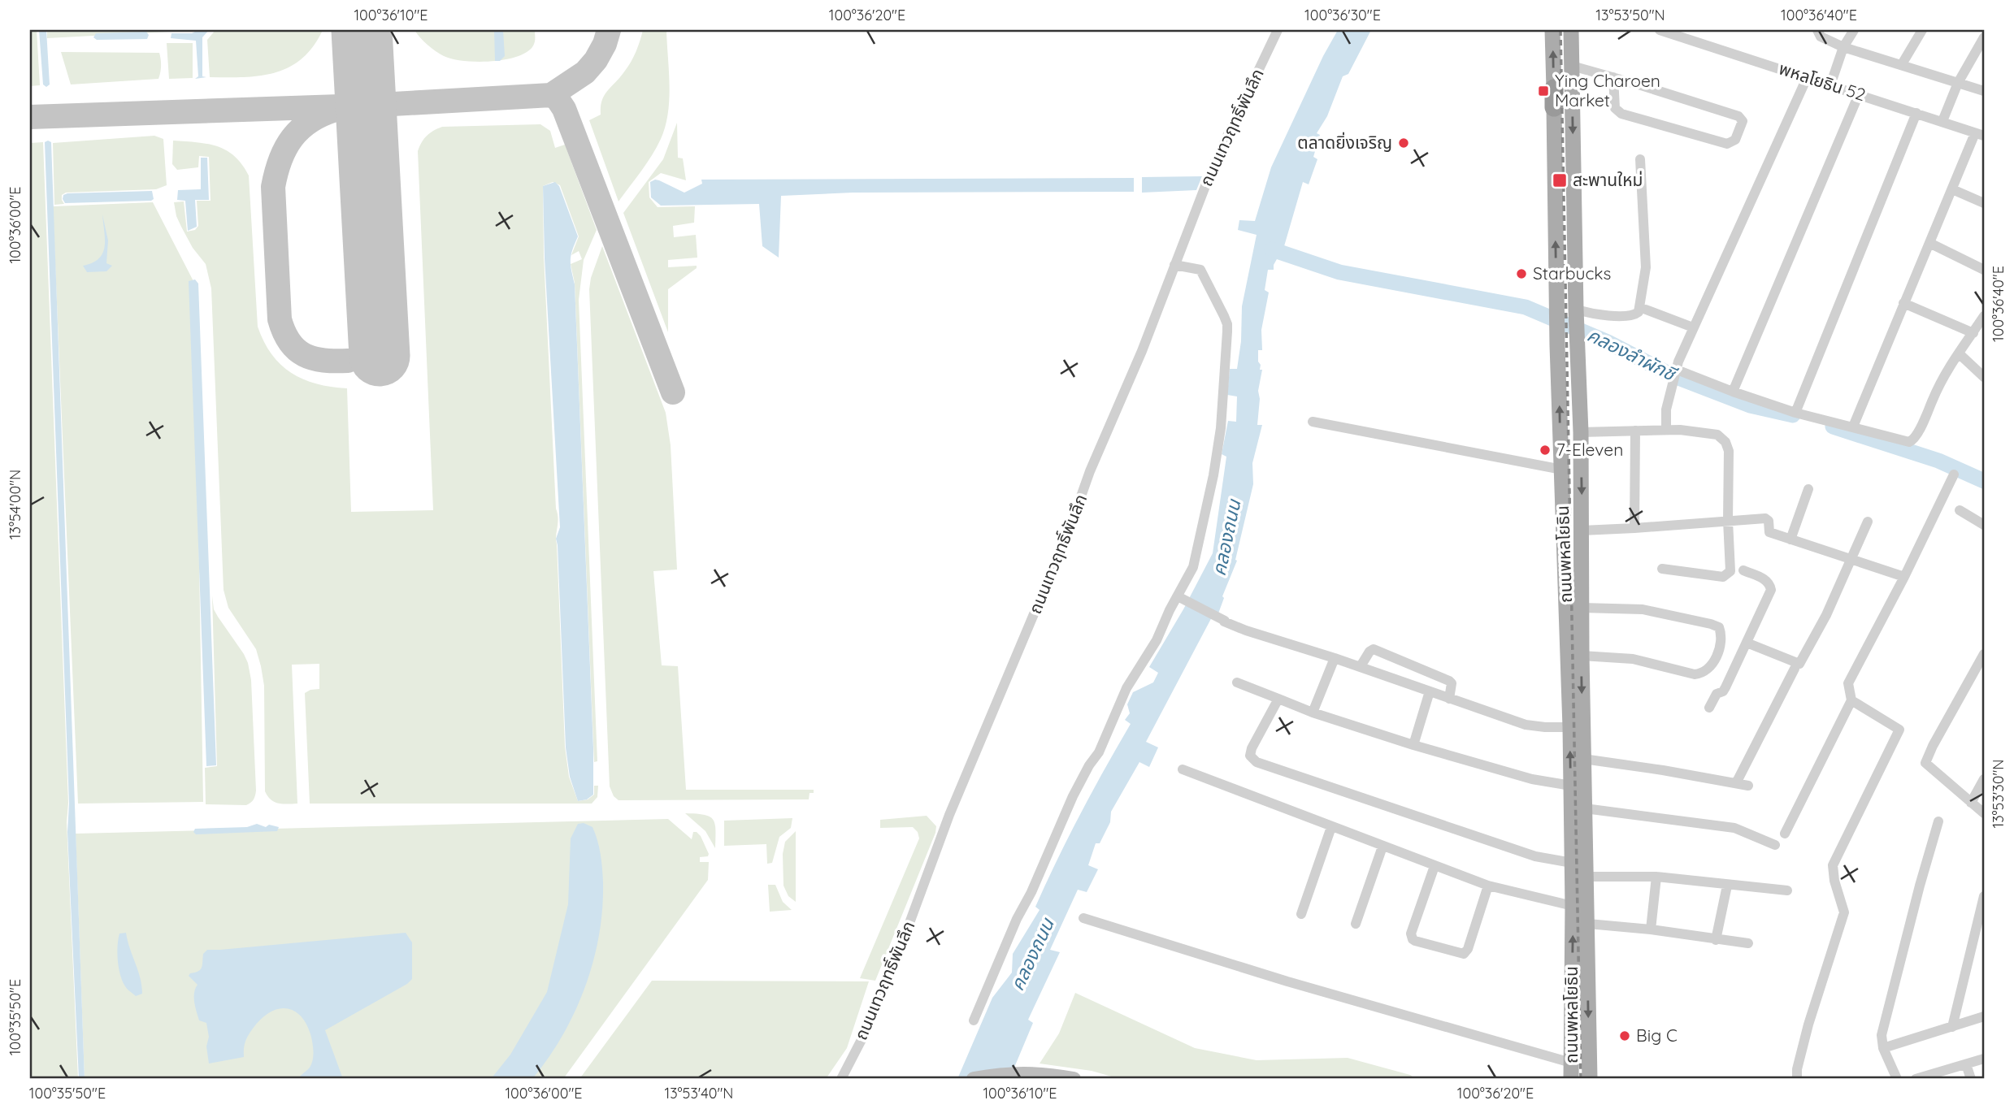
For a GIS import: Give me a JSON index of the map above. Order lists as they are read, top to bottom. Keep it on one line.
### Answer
{"streets":{"main road":["ถนนพหลโยธิน"],"street":["พหลโยธิน 52","ถนนเทวฤทธิ์พันลึก"]},"water":["คลองลำผักชี","คลองถนน"],"places":{"transit":["Ying Charoen Market","สะพานใหม่"],"other":["ตลาดยิ่งเจริญ","Starbucks","7-Eleven","Big C"]},"coordinates":["100°36'10\"E","100°36'20\"E","100°36'30\"E","13°53'50\"N","100°36'40\"E","100°36'00\"E","13°54'00\"N","13°53'30\"N","100°35'50\"E","13°53'40\"N"]}
